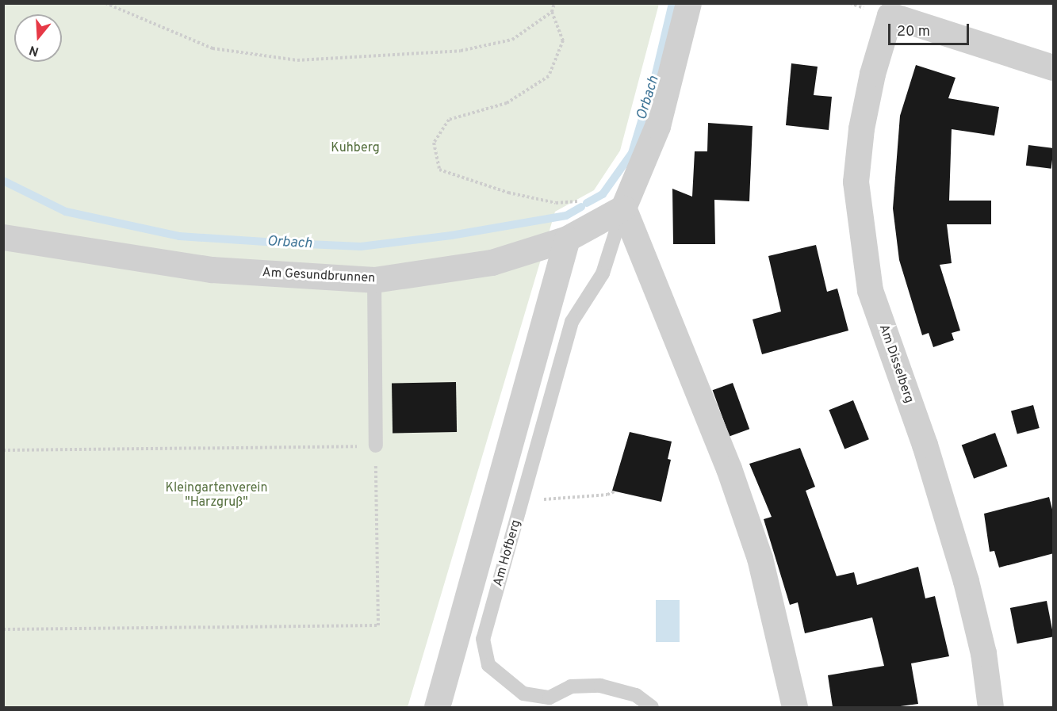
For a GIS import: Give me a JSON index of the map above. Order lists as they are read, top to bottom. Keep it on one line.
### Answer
{"streets":{"street":["Am Gesundbrunnen","Am Disselberg","Am Hofberg"]},"crossings":[["Am Gesundbrunnen","Am Hofberg"]],"water":["Orbach"],"parks":["Kuhberg","Kleingartenverein \"Harzgruß\""],"scale_bar":"20 m","north":"bottom"}
